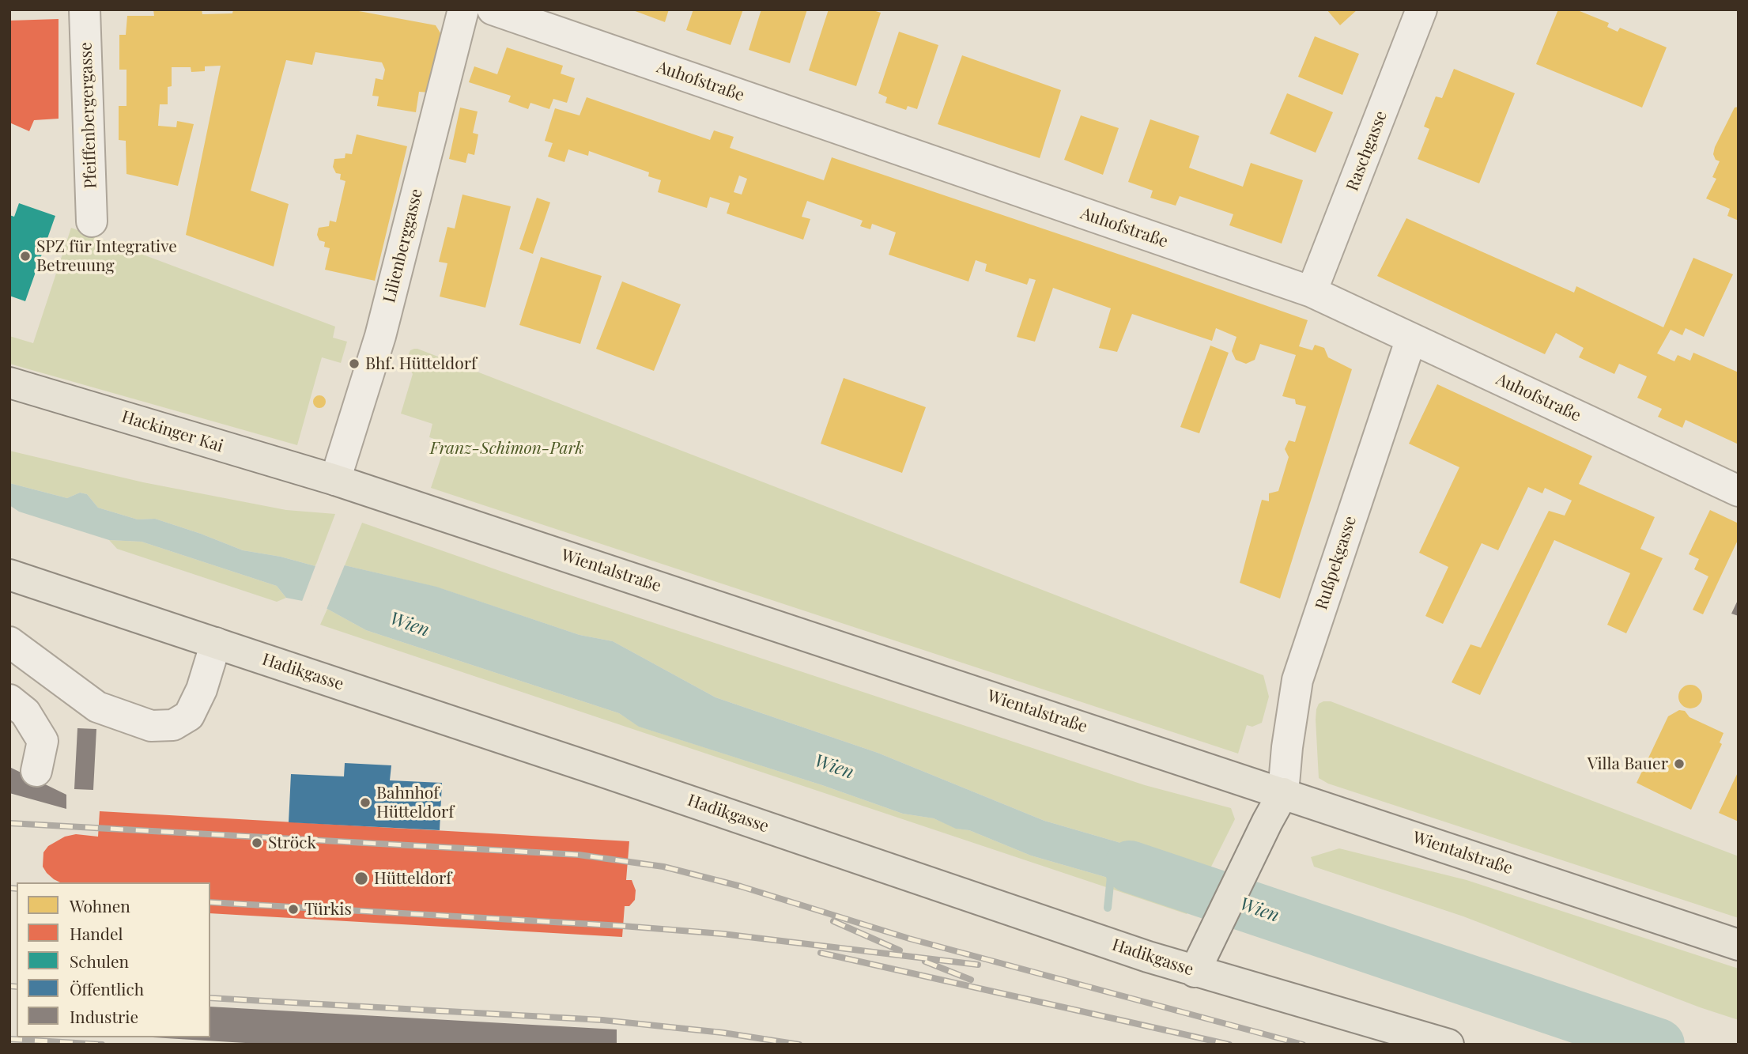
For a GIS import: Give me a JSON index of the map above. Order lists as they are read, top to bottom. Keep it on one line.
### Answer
{"streets":{"main road":["Hackinger Kai","Wientalstraße","Hadikgasse"],"street":["Auhofstraße","Pfeiffenbergergasse","Raschgasse","Lilienberggasse","Rußpekgasse"]},"crossings":[["Auhofstraße","Raschgasse"],["Auhofstraße","Rußpekgasse"],["Lilienberggasse","Hackinger Kai"],["Lilienberggasse","Wientalstraße"],["Hackinger Kai","Wientalstraße"],["Rußpekgasse","Wientalstraße"]],"water":["Wien"],"parks":["Franz-Schimon-Park"],"places":["SPZ für Integrative Betreuung","Bhf. Hütteldorf","Villa Bauer","Bahnhof Hütteldorf","Ströck","Hütteldorf","Türkis"],"legend":["Wohnen","Handel","Schulen","Öffentlich","Industrie"]}
